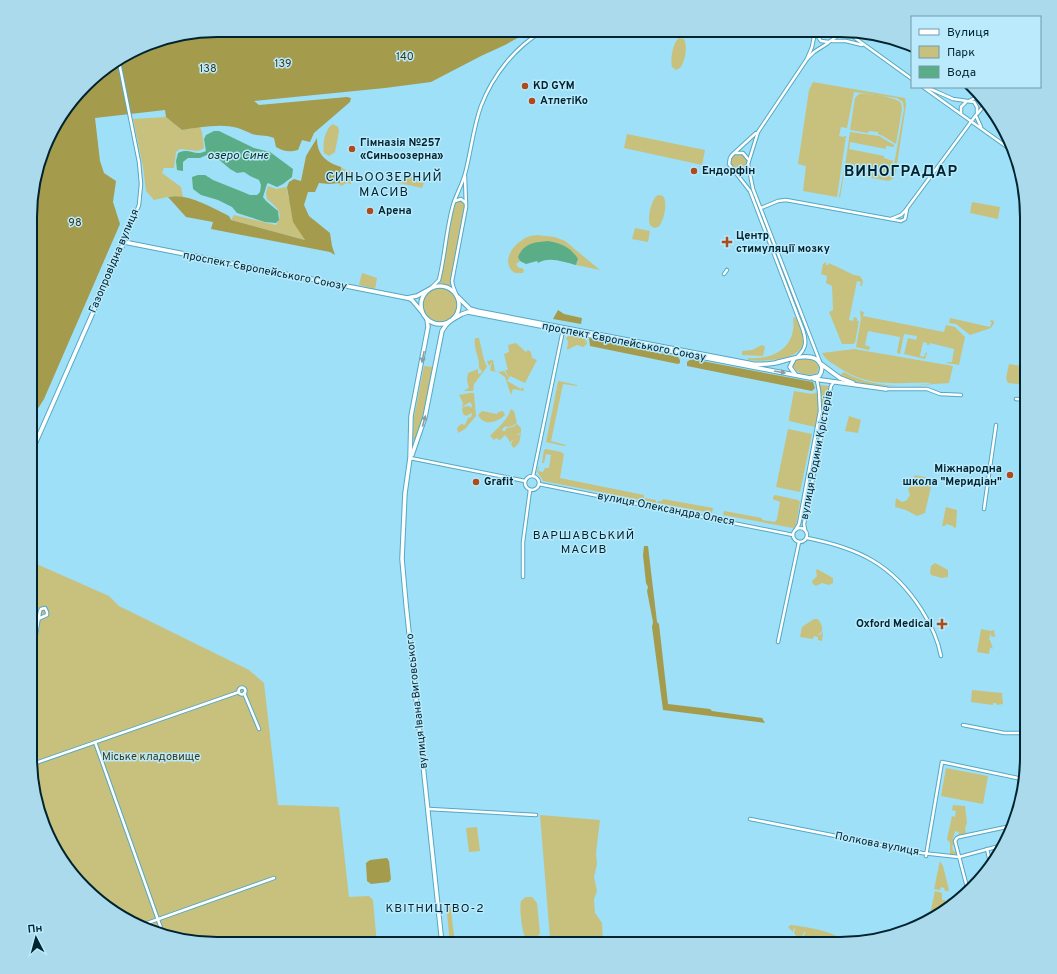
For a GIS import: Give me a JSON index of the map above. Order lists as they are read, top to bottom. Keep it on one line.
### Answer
{"streets":{"main road":["Газопровідна вулиця","проспект Європейського Союзу","вулиця Івана Виговського"],"street":["вулиця Родини Крістерів","вулиця Олександра Олеся","Полкова вулиця"]},"crossings":[["Газопровідна вулиця","проспект Європейського Союзу"],["проспект Європейського Союзу","вулиця Івана Виговського"],["вулиця Родини Крістерів","вулиця Олександра Олеся"]],"districts":["ВИНОГРАДАР","СИНЬООЗЕРНИЙ МАСИВ","ВАРШАВСЬКИЙ МАСИВ","КВІТНИЦТВО-2"],"water":["озеро Синє"],"parks":["140","139","138","98","Міське кладовище"],"places":{"other":["KD GYM","АтлетіКо","Гімназія №257 «Синьоозерна»","Ендорфін","Арена","Міжнародна школа \"Меридіан\"","Grafit"],"health":["Центр стимуляції мозку","Oxford Medical"]},"legend":["Вулиця","Парк","Вода"],"north":"top"}
